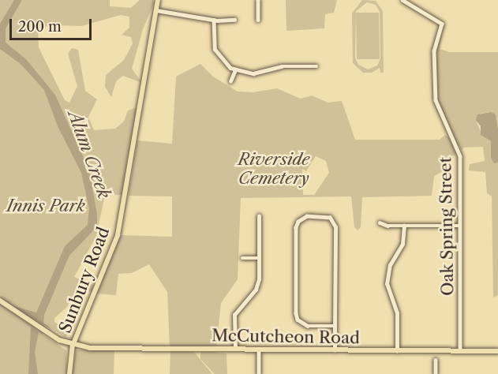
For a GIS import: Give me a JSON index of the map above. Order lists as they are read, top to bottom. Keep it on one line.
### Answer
{"streets":{"main road":["Sunbury Road","McCutcheon Road"],"street":["Oak Spring Street"]},"crossings":[["Oak Spring Street","McCutcheon Road"],["Sunbury Road","McCutcheon Road"]],"water":["Alum Creek"],"parks":["Riverside Cemetery","Innis Park"],"scale_bar":"200 m"}
